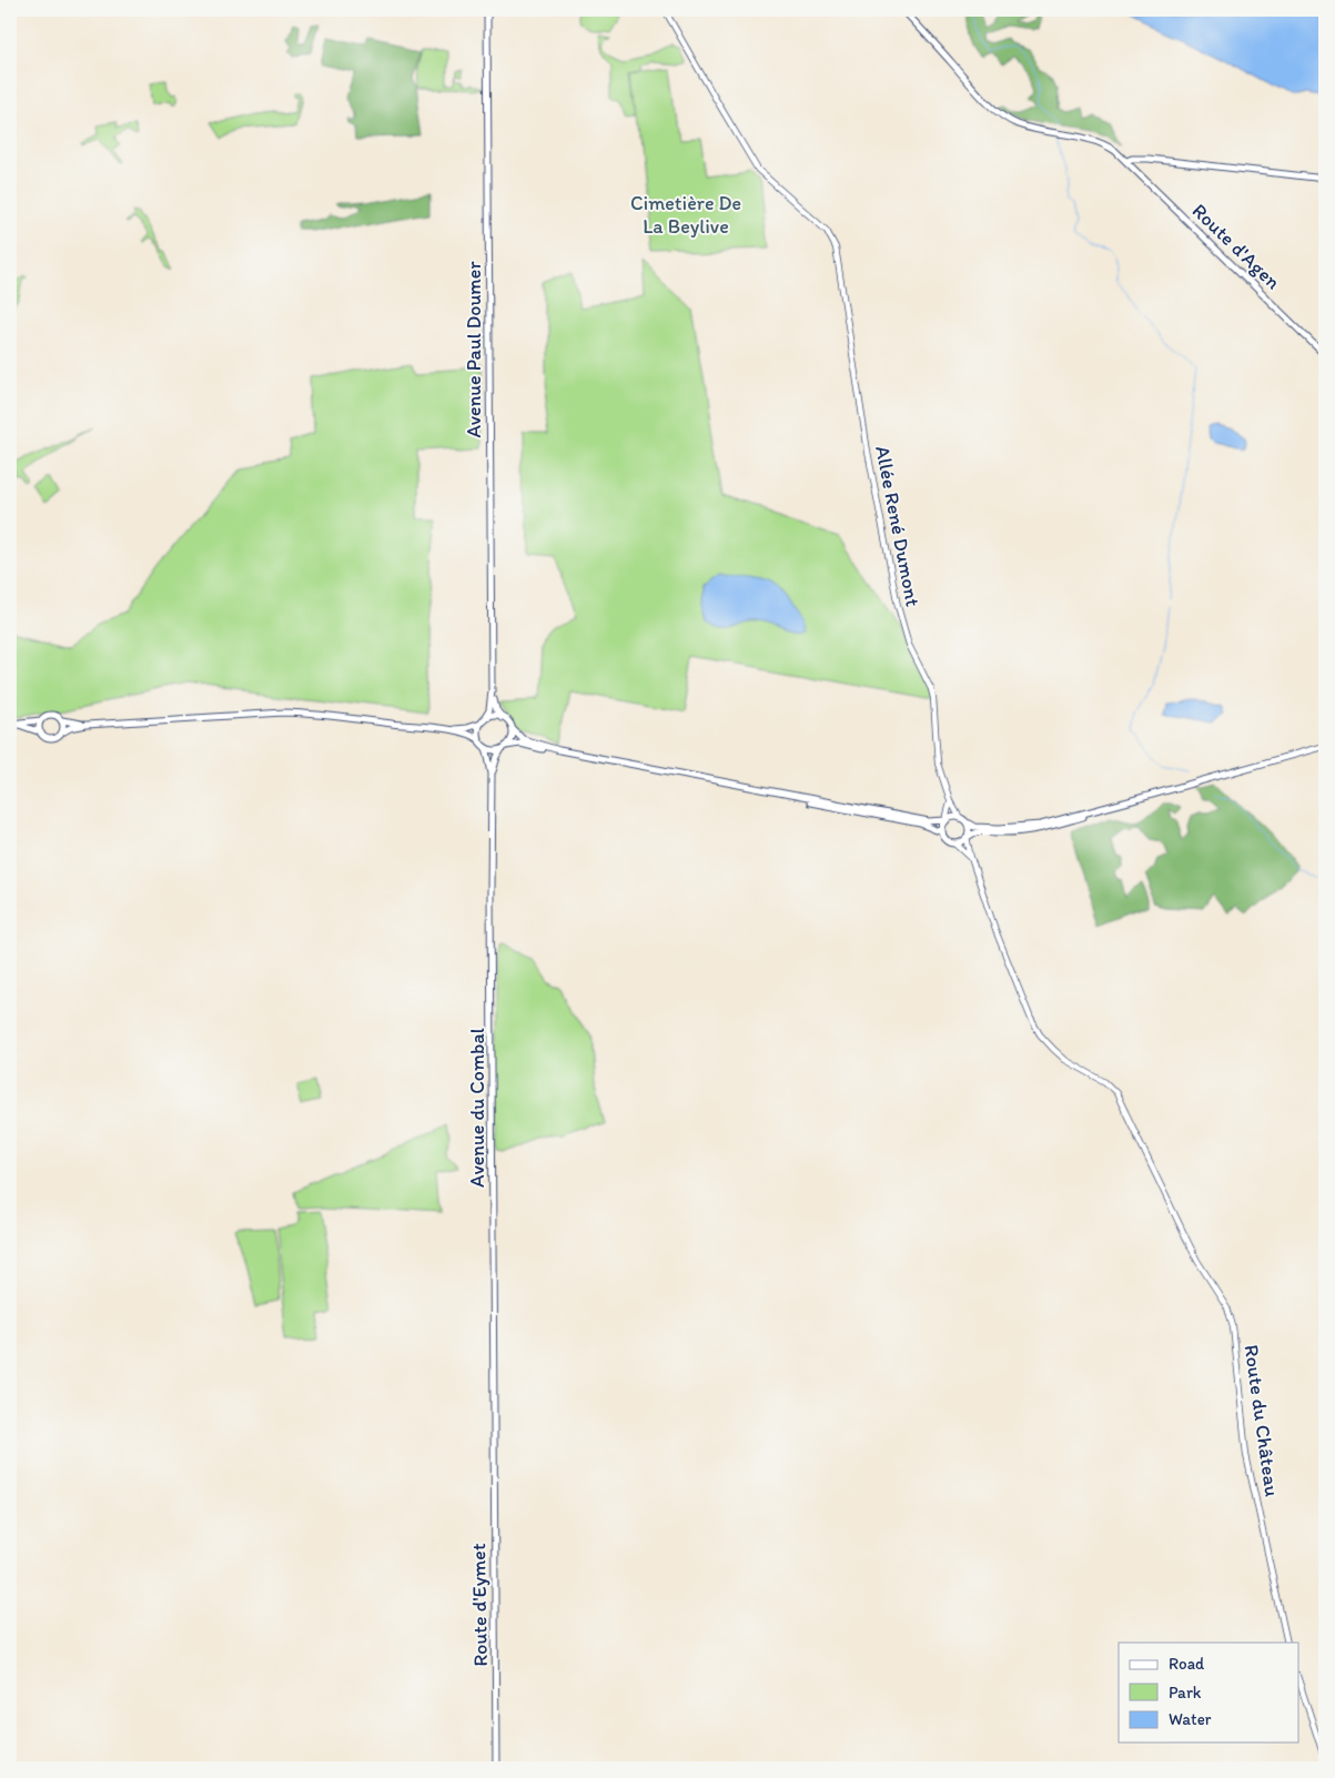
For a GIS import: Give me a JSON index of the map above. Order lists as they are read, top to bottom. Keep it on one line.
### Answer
{"streets":{"main road":["Route d'Agen","Avenue Paul Doumer","Avenue du Combal","Route d'Eymet"],"street":["Allée René Dumont","Route du Château"]},"crossings":[["Allée René Dumont","Route du Château"],["Avenue du Combal","Route d'Eymet"]],"parks":["Cimetière De La Beylive"],"legend":["Road","Park","Water"]}
